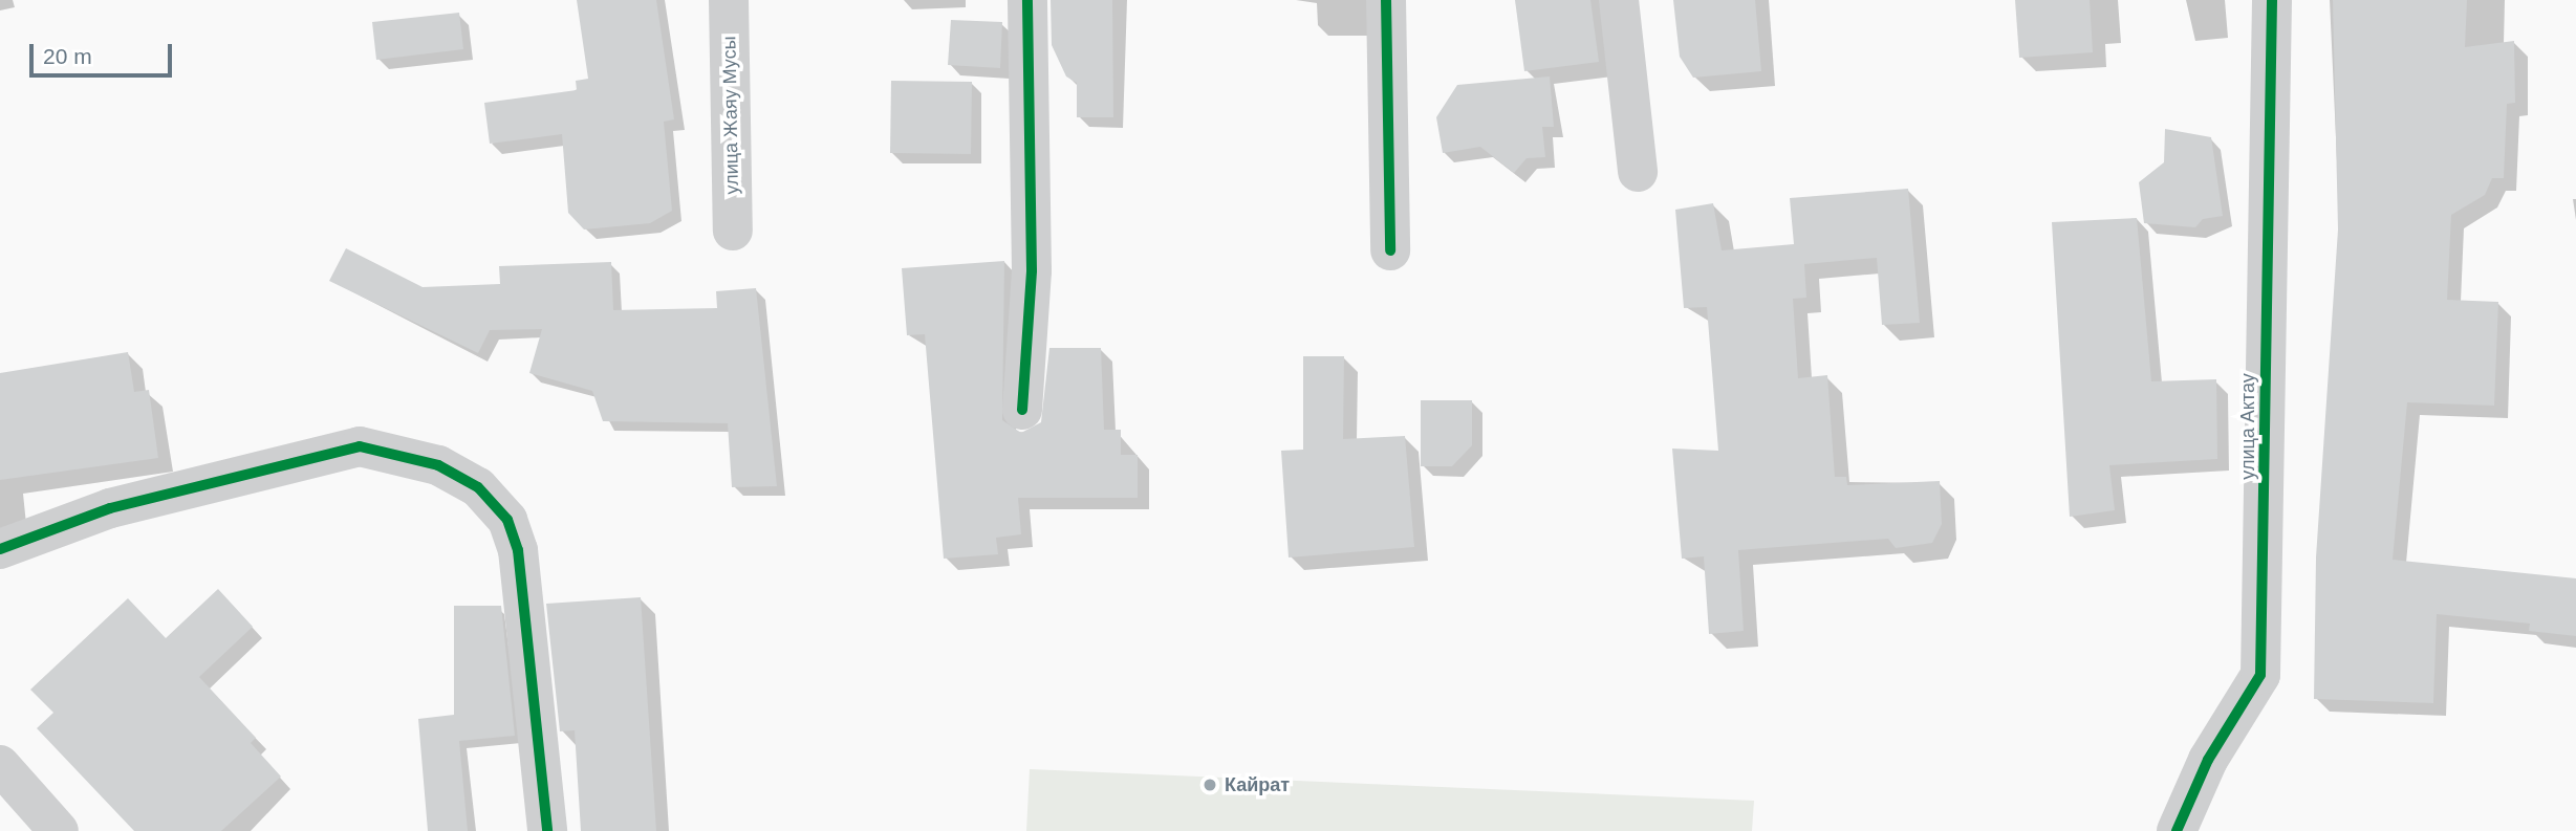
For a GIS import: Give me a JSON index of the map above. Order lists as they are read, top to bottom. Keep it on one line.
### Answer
{"streets":{"street":["улица Жаяу Мусы","улица Актау"]},"places":["Кайрат"],"scale_bar":"20 m"}
